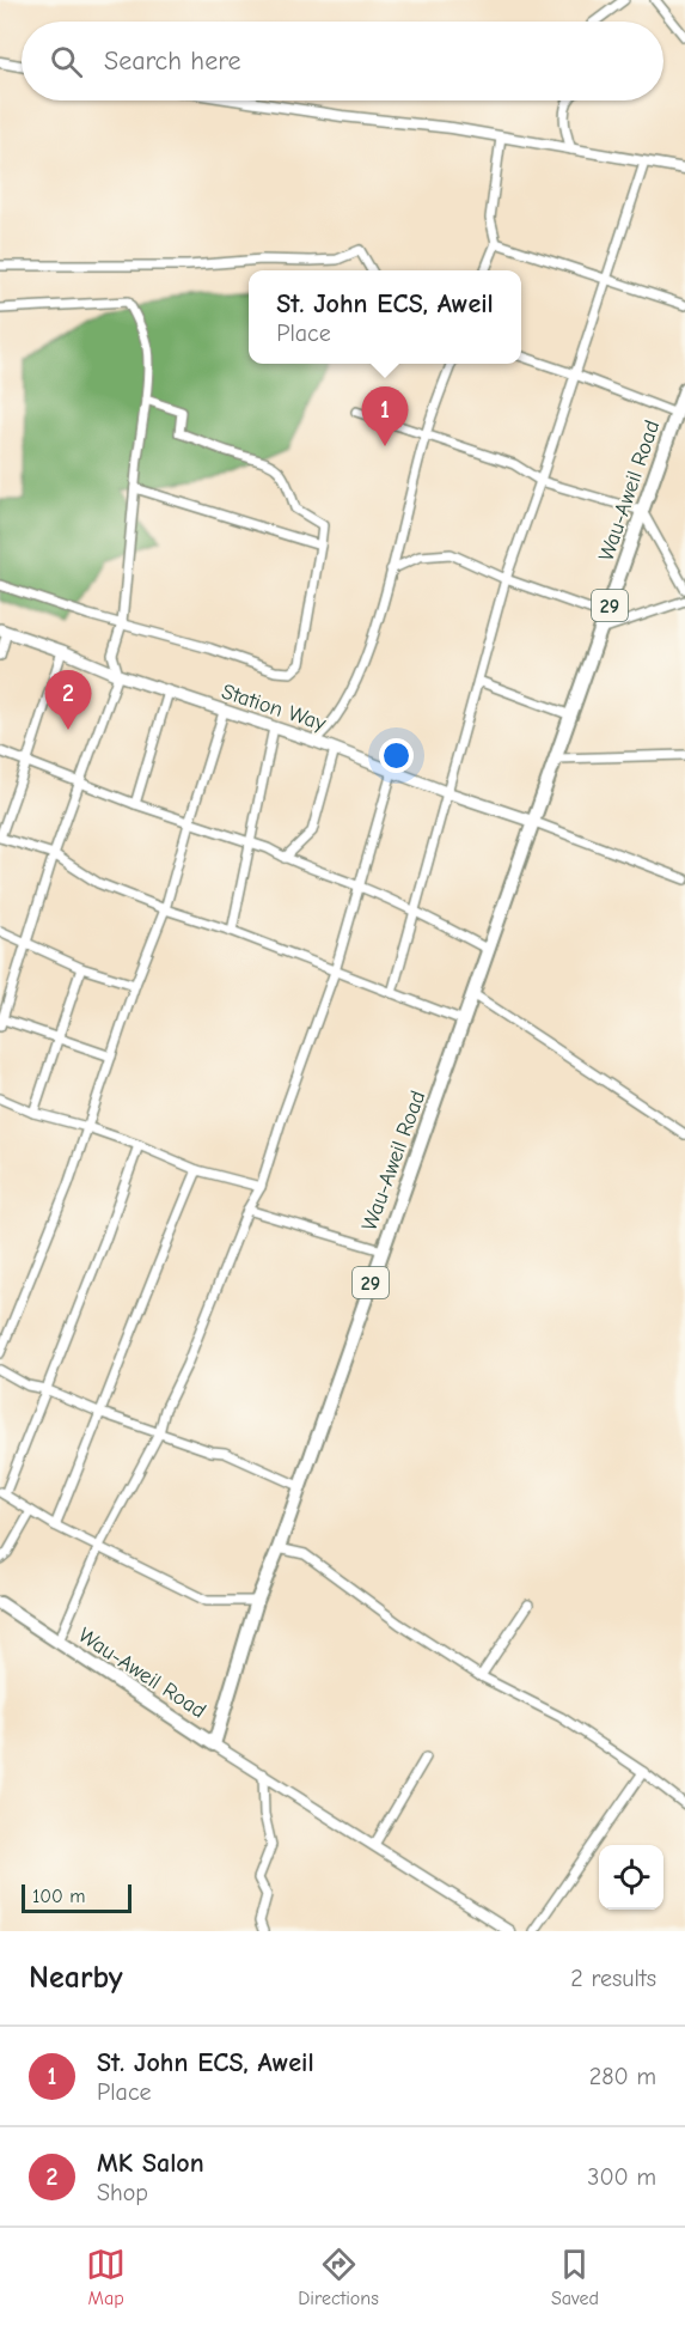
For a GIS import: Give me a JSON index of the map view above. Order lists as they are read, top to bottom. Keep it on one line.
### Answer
{"streets":{"main road":["Wau-Aweil Road","29","Station Way"]},"crossings":[["Wau-Aweil Road","Station Way"]],"scale_bar":"100 m","page":{"search":"Search here","popup":["St. John ECS, Aweil","Place"],"pins":["1","2"],"scale":"100 m","heading":["Nearby","2 results"],"list":[{"mark":"1","name":"St. John ECS, Aweil","note":"Place","value":"280 m"},{"mark":"2","name":"MK Salon","note":"Shop","value":"300 m"}],"nav":["Map","Directions","Saved"]}}
